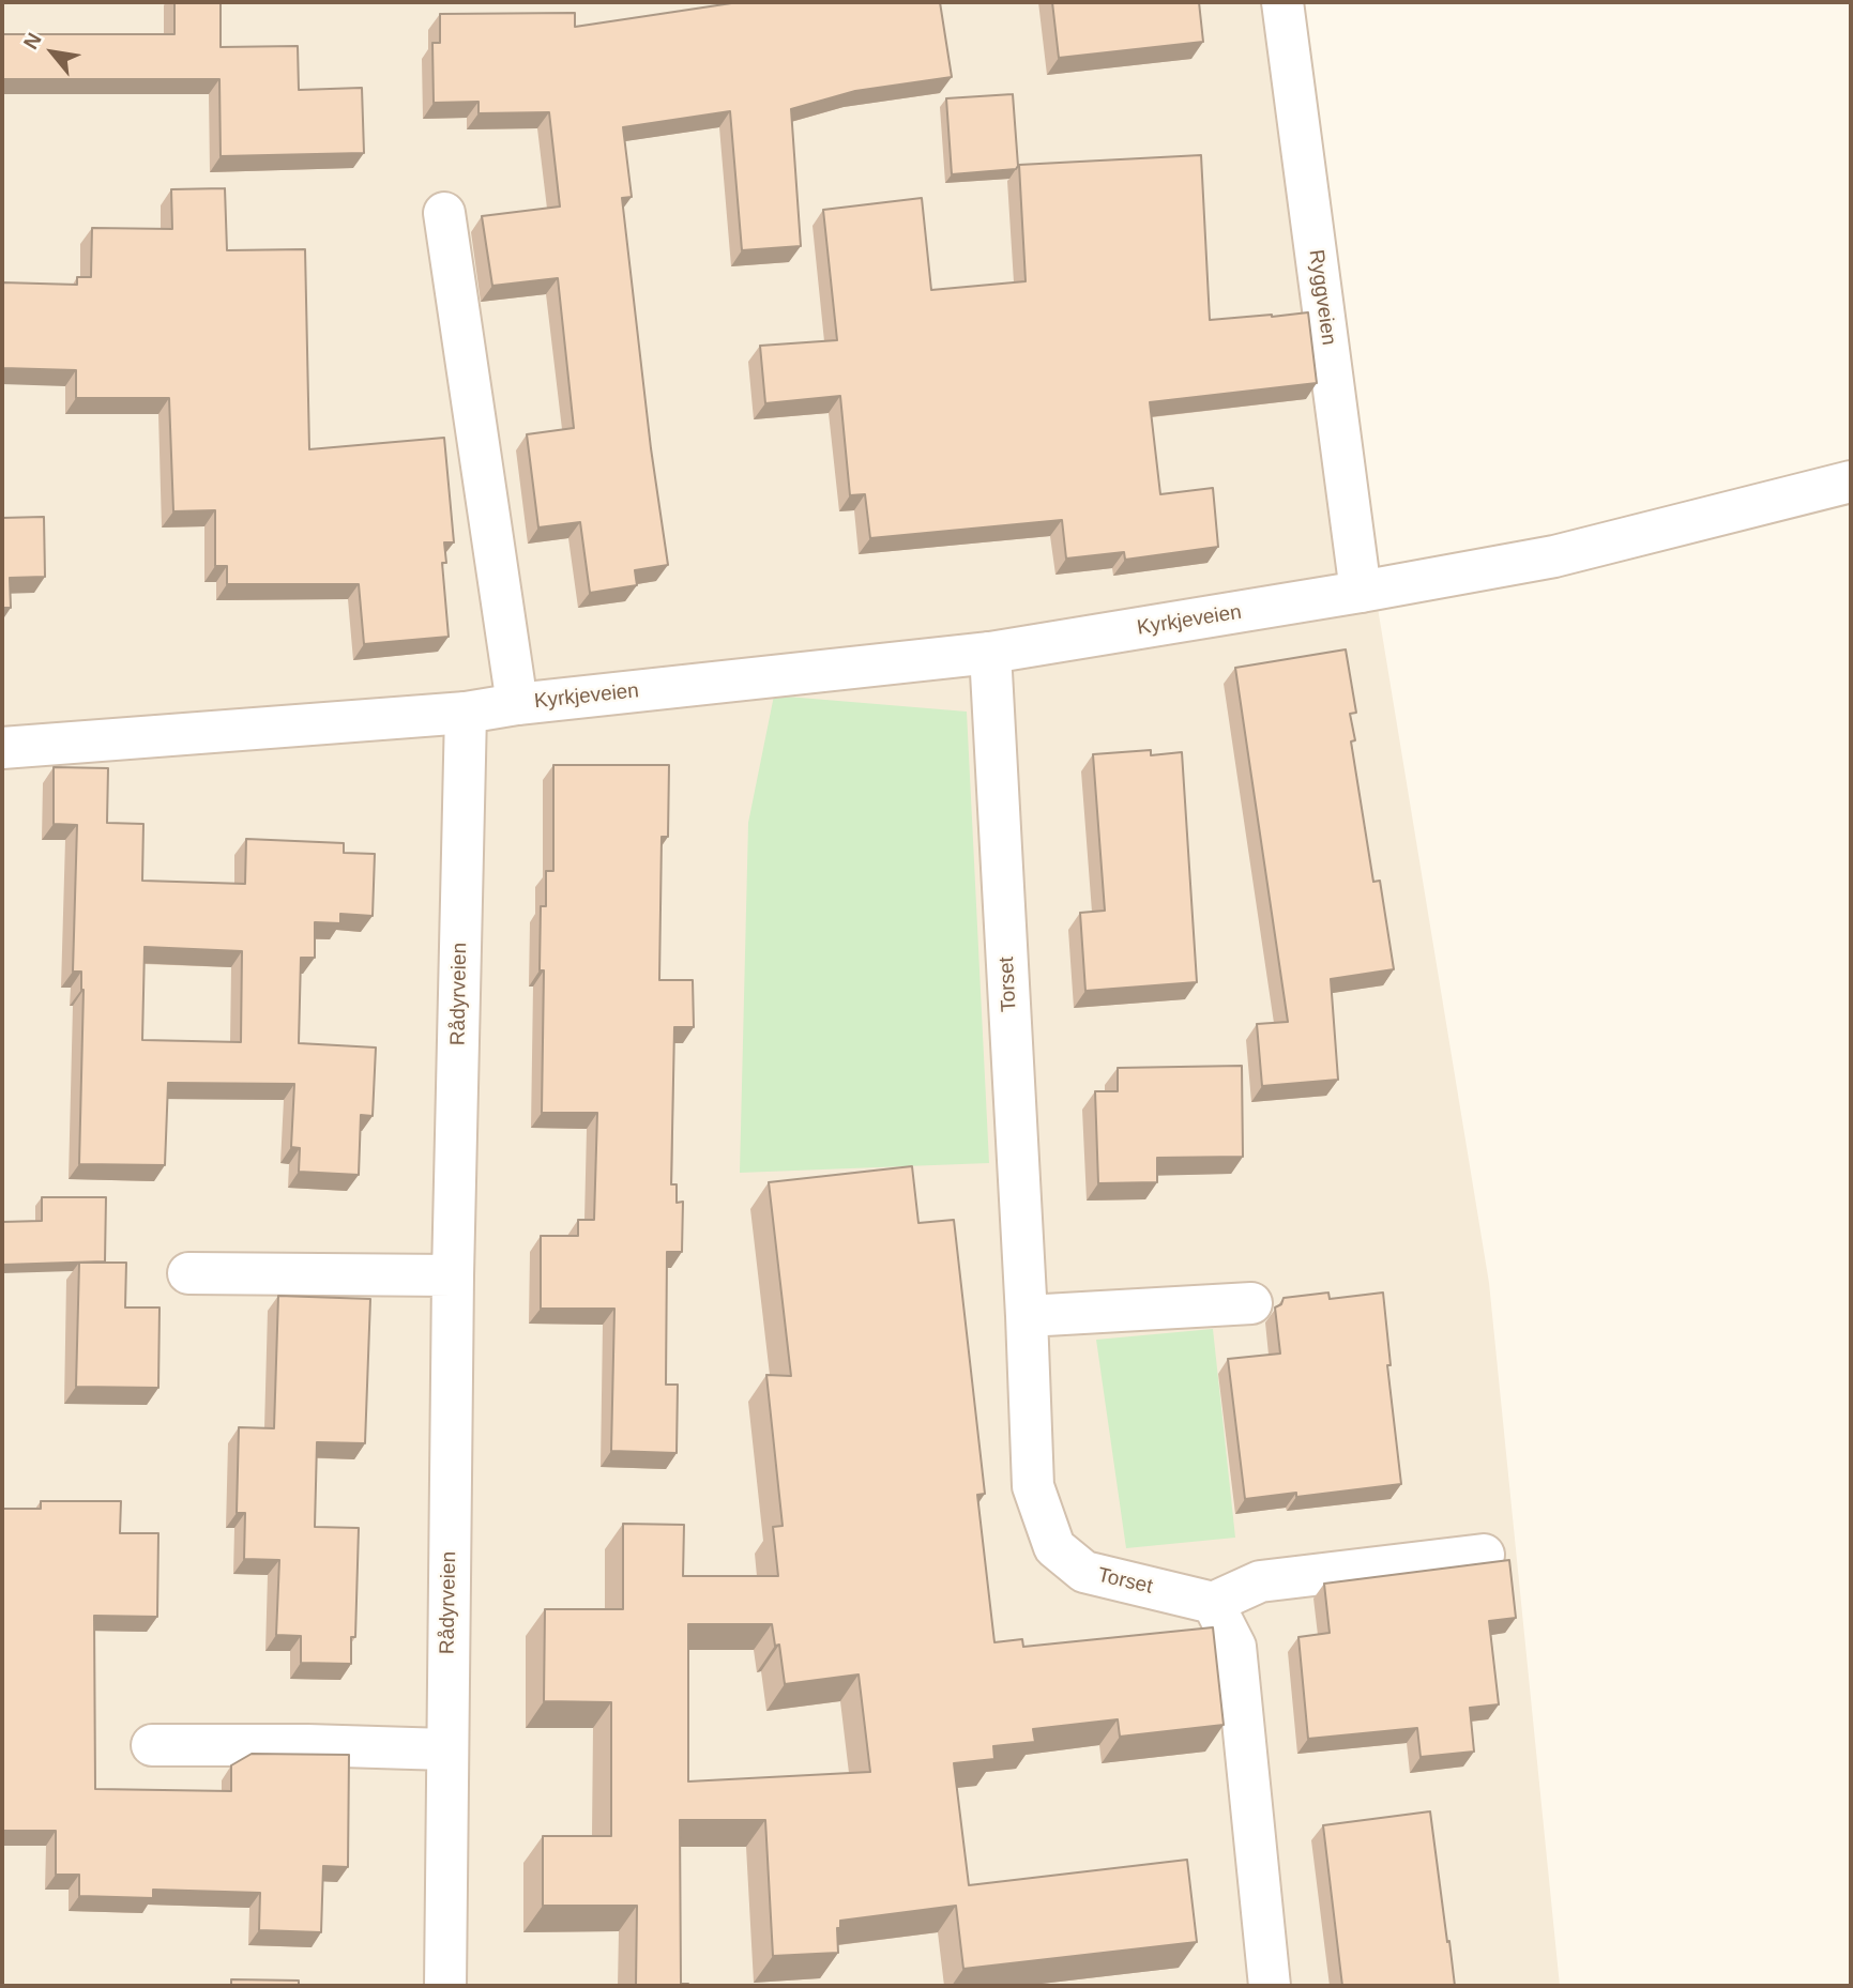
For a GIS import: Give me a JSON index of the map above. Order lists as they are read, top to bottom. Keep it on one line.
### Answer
{"streets":{"street":["Ryggveien","Kyrkjeveien","Torset","Rådyrveien"]},"crossings":[["Ryggveien","Kyrkjeveien"],["Kyrkjeveien","Torset"],["Kyrkjeveien","Rådyrveien"]],"north":"top left"}
